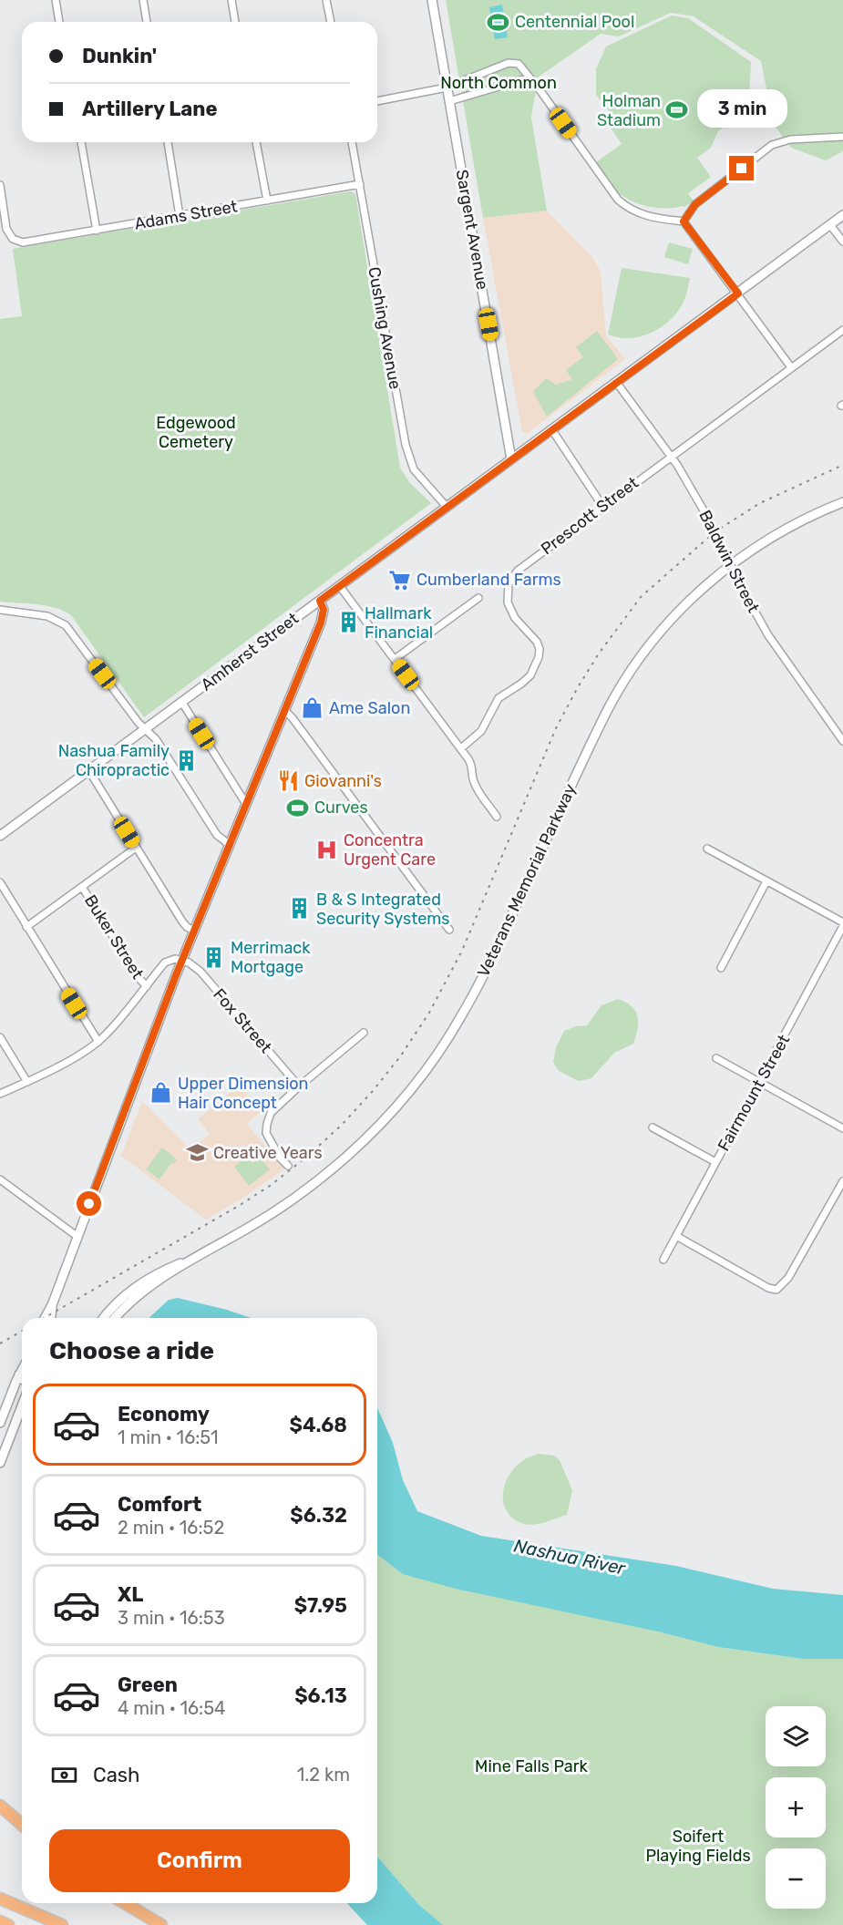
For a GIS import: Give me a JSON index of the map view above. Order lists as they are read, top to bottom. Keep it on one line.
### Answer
{"streets":{"main road":["Sargent Avenue","Amherst Street","Veterans Memorial Parkway"],"street":["Adams Street","Cushing Avenue","Prescott Street","Baldwin Street","Buker Street","Fox Street","Fairmount Street"]},"crossings":[["Adams Street","Cushing Avenue"],["Sargent Avenue","Amherst Street"],["Cushing Avenue","Amherst Street"],["Prescott Street","Baldwin Street"],["Baldwin Street","Amherst Street"]],"water":["Nashua River"],"parks":["North Common","Edgewood Cemetery","Mine Falls Park","Soifert Playing Fields"],"places":{"sports":["Centennial Pool","Holman Stadium","Curves"],"supermarket":["Cumberland Farms"],"building":["Hallmark Financial","Nashua Family Chiropractic","B & S Integrated Security Systems","Merrimack Mortgage"],"shop":["Ame Salon","Upper Dimension Hair Concept"],"restaurant":["Giovanni's"],"hospital":["Concentra Urgent Care"],"school or university":["Creative Years"]},"page":{"banner":["Dunkin'","Artillery Lane"],"bubble":"3 min","heading":"Choose a ride","list":[{"name":"Economy","note":"1 min · 16:51","value":"$4.68"},{"name":"Comfort","note":"2 min · 16:52","value":"$6.32"},{"name":"XL","note":"3 min · 16:53","value":"$7.95"},{"name":"Green","note":"4 min · 16:54","value":"$6.13"}],"map_buttons":["+","−"],"pay":["Cash","1.2 km"],"buttons":"Confirm"}}
